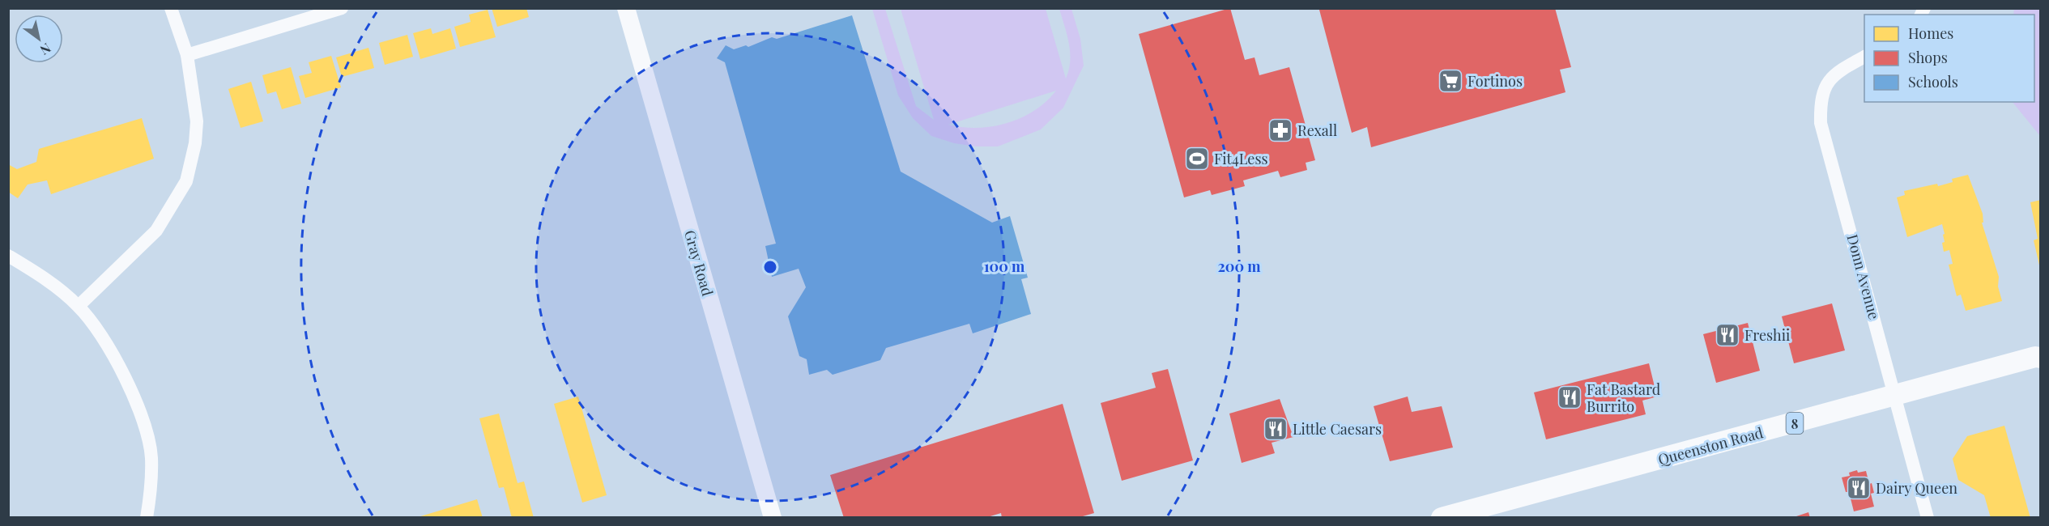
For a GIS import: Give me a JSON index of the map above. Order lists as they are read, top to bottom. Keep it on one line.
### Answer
{"streets":{"main road":["Gray Road","8","Queenston Road"],"street":["Donn Avenue"]},"crossings":[["Donn Avenue","Queenston Road"]],"places":{"supermarket":["Fortinos"],"pharmacy":["Rexall"],"sports":["Fit4Less"],"restaurant":["Freshii","Fat Bastard Burrito","Little Caesars","Dairy Queen"]},"legend":["Homes","Shops","Schools"],"north":"bottom right","rings":["100 m","200 m"]}
